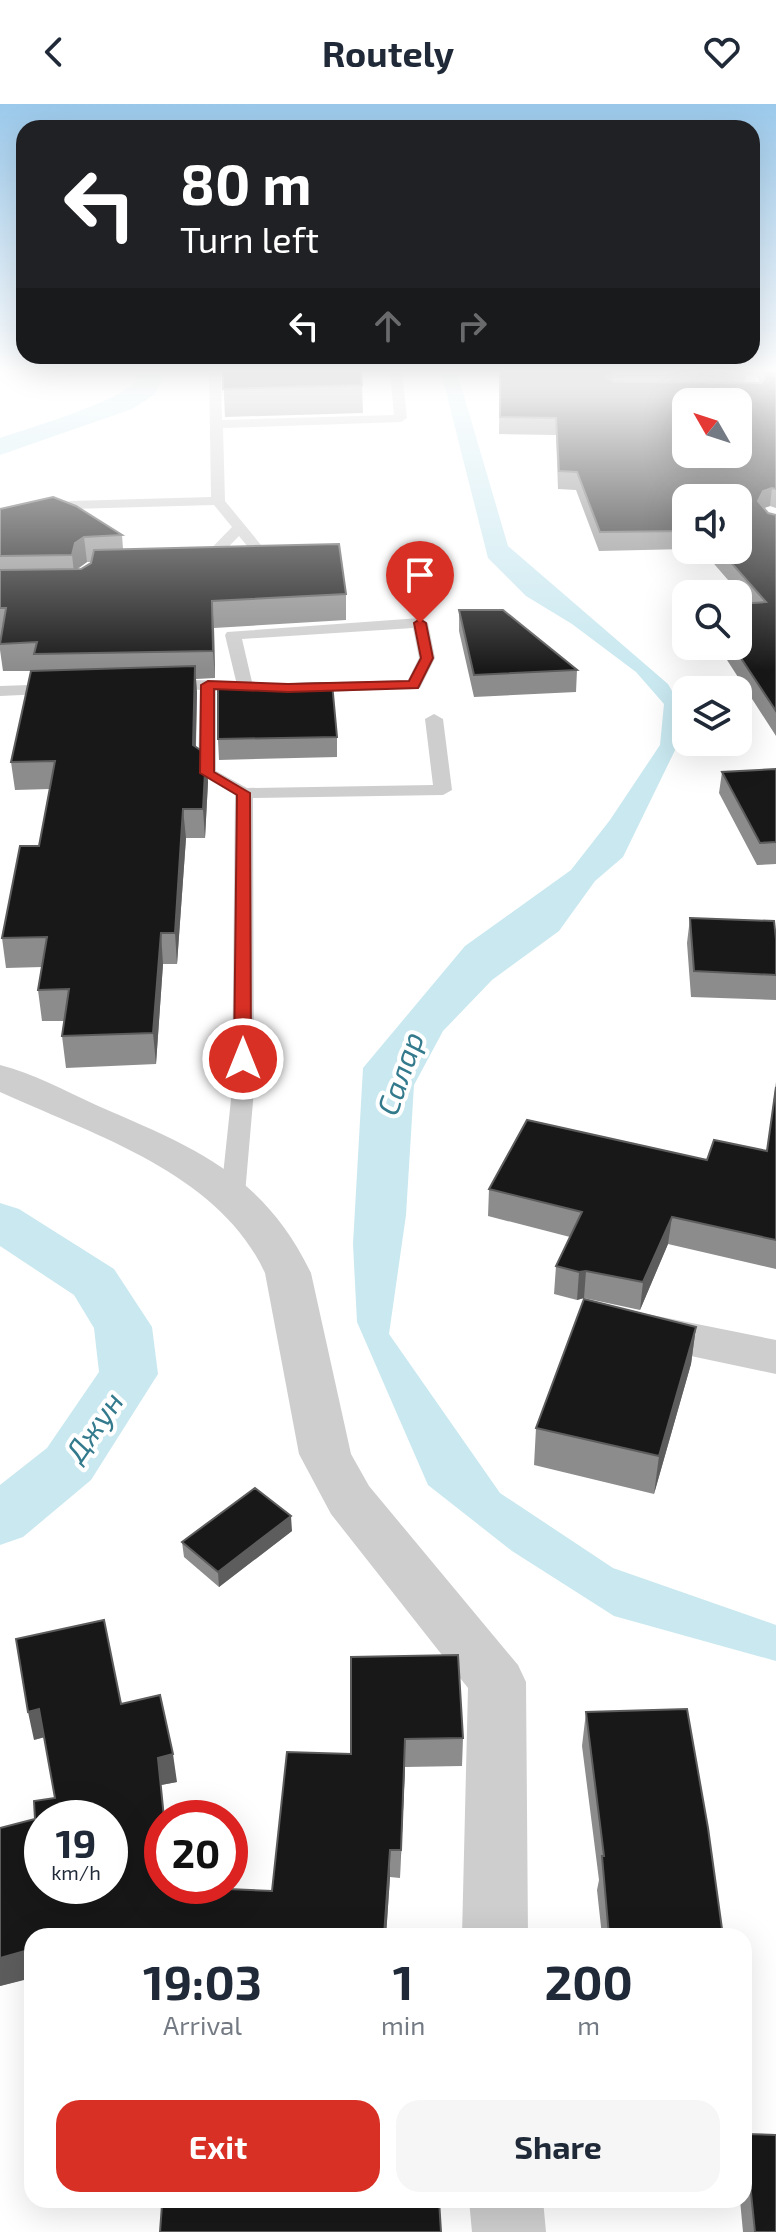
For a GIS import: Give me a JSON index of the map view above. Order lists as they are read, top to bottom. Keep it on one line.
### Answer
{"water":["Салар","Джун"],"north":"top left","page":{"header":"Routely","turn":["80 m","Turn left"],"speed":"19 km/h","limit":"20","eta":["19:03","Arrival","1","min","200","m"],"buttons":["Exit","Share"]}}
